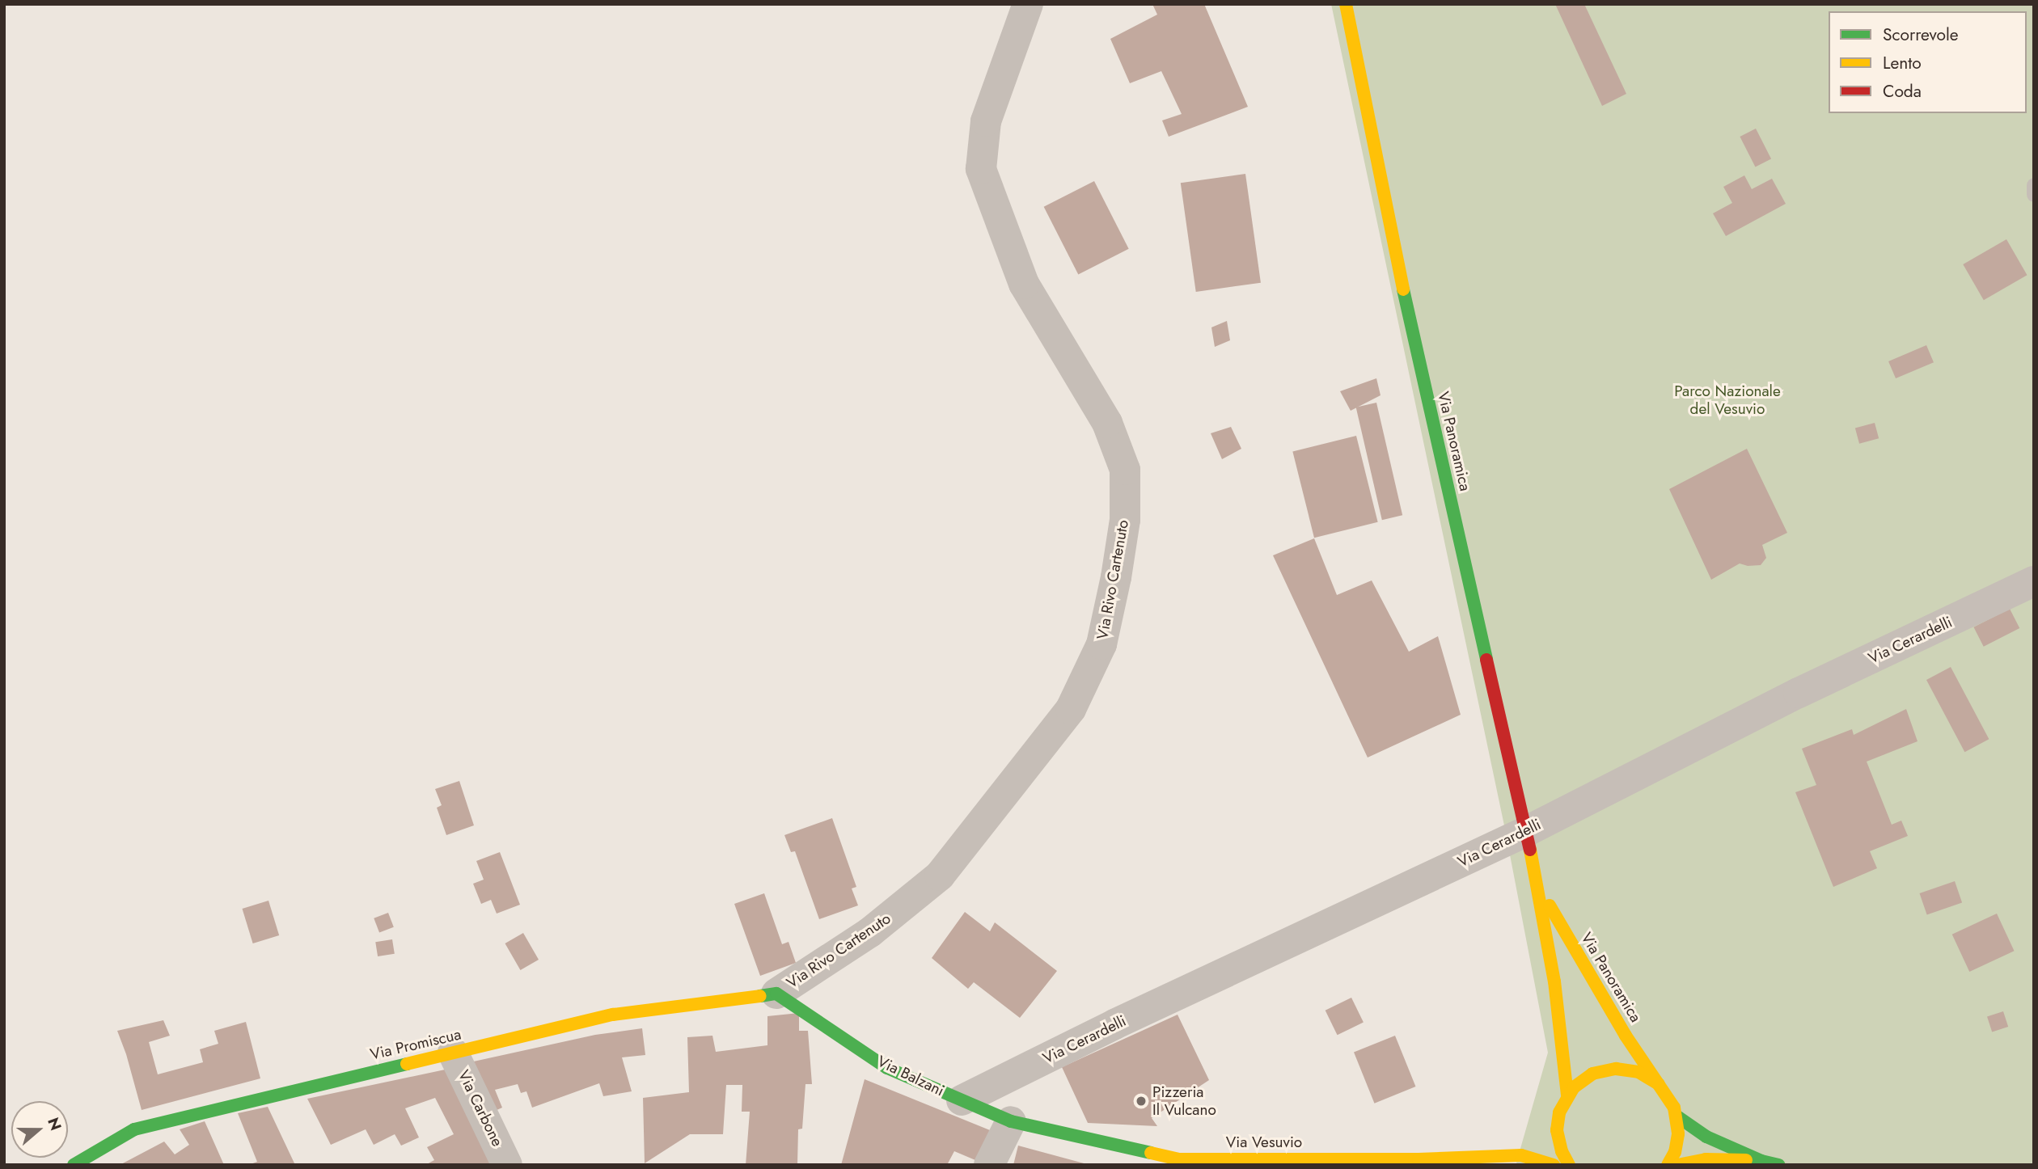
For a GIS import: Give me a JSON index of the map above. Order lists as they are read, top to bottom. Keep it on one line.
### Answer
{"streets":{"street":["Via Panoramica","Via Rivo Cartenuto","Via Cerardelli","Via Promiscua","Via Balzani","Via Carbone","Via Vesuvio"]},"crossings":[["Via Panoramica","Via Cerardelli"],["Via Rivo Cartenuto","Via Promiscua"],["Via Rivo Cartenuto","Via Balzani"],["Via Cerardelli","Via Balzani"],["Via Promiscua","Via Balzani"],["Via Promiscua","Via Carbone"],["Via Balzani","Via Vesuvio"]],"parks":["Parco Nazionale del Vesuvio"],"places":["Pizzeria Il Vulcano"],"legend":["Scorrevole","Lento","Coda"],"north":"right"}
